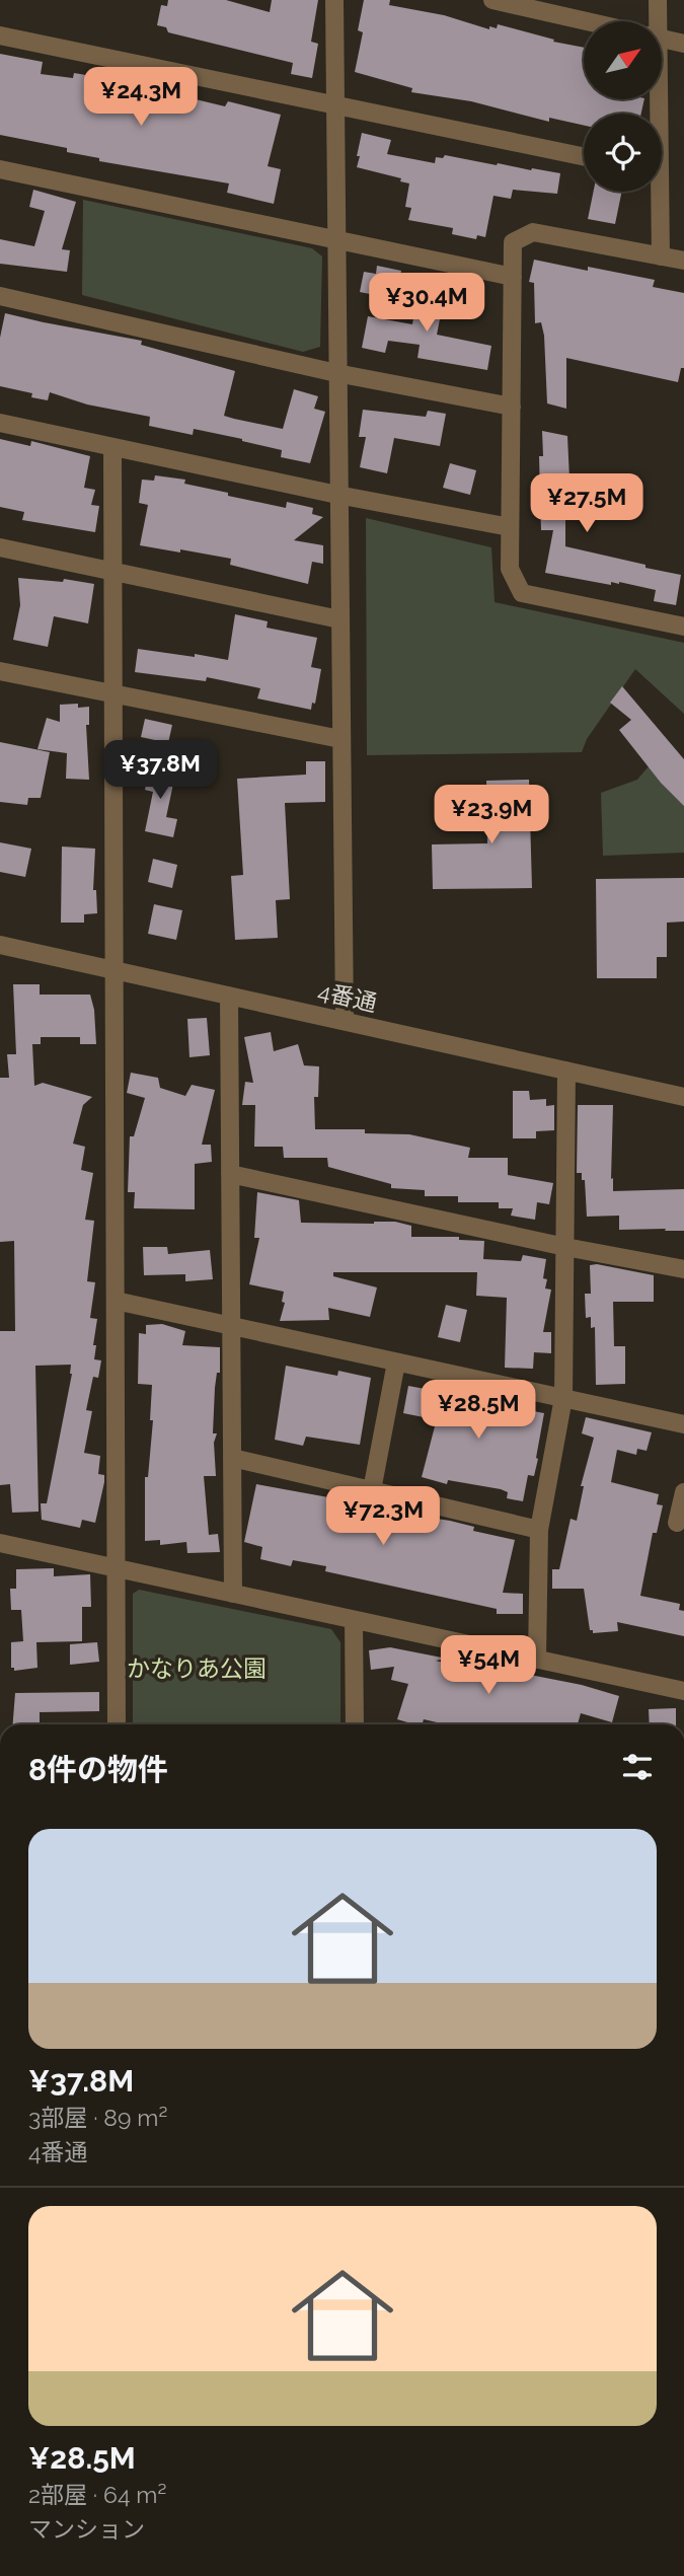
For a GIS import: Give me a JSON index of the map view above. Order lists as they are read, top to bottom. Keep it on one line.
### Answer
{"streets":{"street":["4番通"]},"parks":["かなりあ公園"],"north":"top right","page":{"price":["¥24.3M","¥30.4M","¥27.5M","¥37.8M","¥23.9M","¥28.5M","¥72.3M","¥54M"],"heading":"8件の物件","list":[{"name":"¥37.8M","note":"3部屋 · 89 m² · 4番通"},{"name":"¥28.5M","note":"2部屋 · 64 m² · マンション"}]}}
